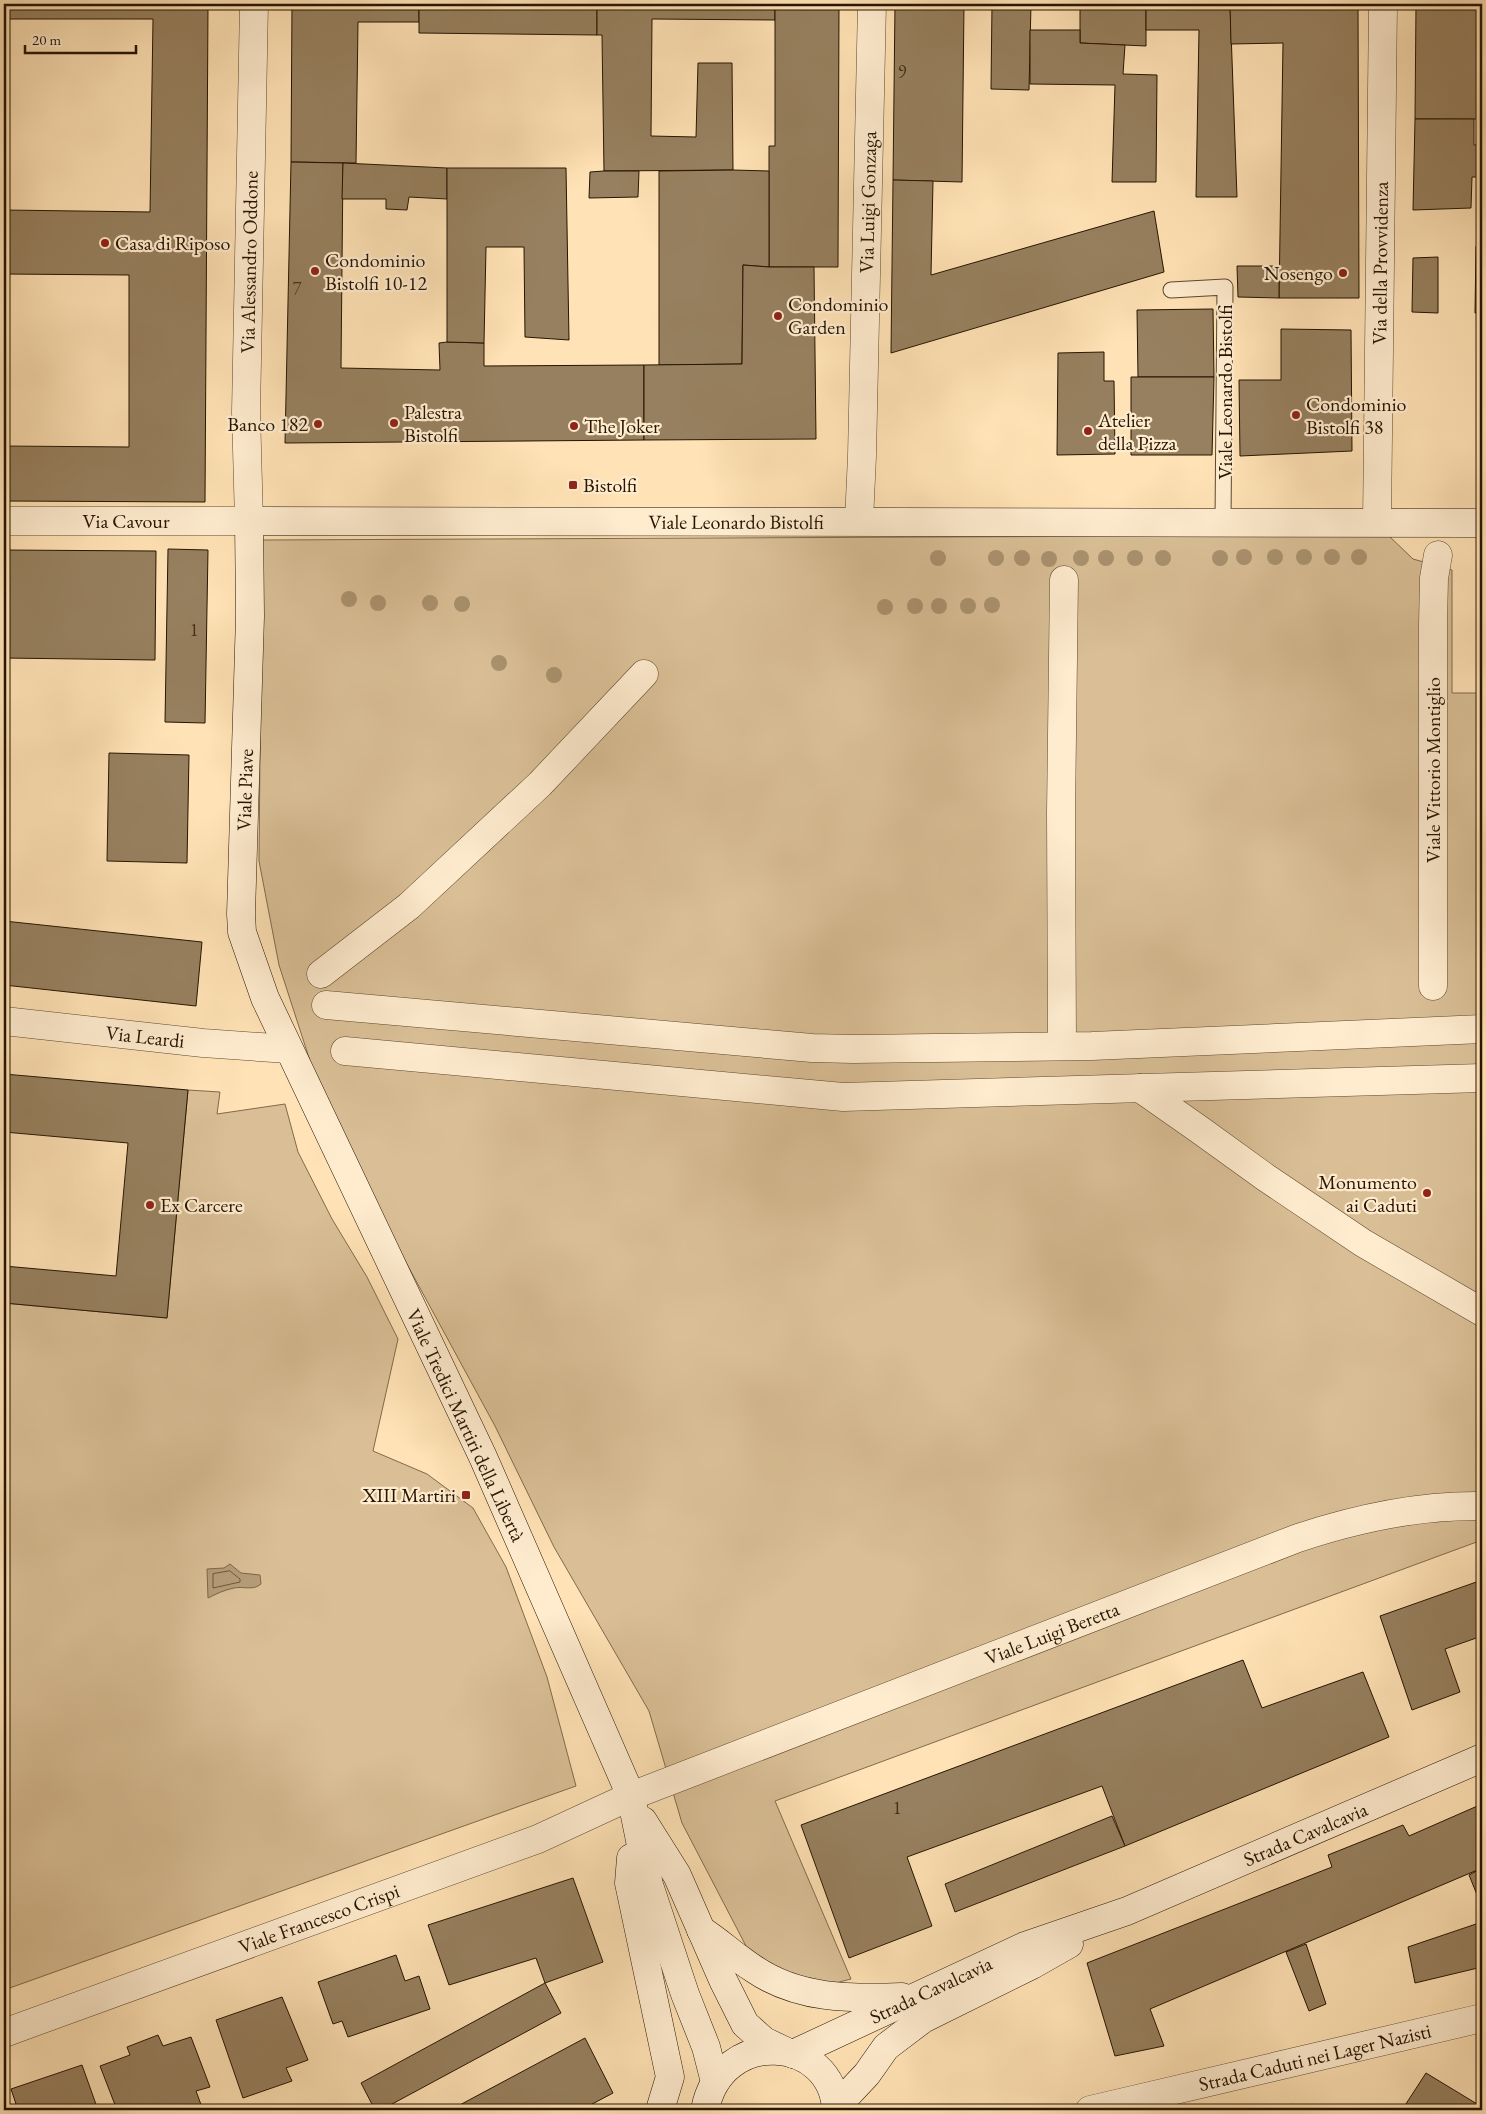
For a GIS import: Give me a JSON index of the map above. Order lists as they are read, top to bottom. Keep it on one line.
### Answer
{"streets":{"street":["Via Luigi Gonzaga","Via Alessandro Oddone","Via della Provvidenza","Viale Leonardo Bistolfi","Via Cavour","Viale Vittorio Montiglio","Viale Piave","Via Leardi","Viale Tredici Martiri della Libertà","Viale Luigi Beretta","Strada Cavalcavia","Viale Francesco Crispi","Strada Caduti nei Lager Nazisti"]},"crossings":[["Via Luigi Gonzaga","Viale Leonardo Bistolfi"],["Via Alessandro Oddone","Viale Leonardo Bistolfi"],["Via Alessandro Oddone","Via Cavour"],["Via Alessandro Oddone","Viale Piave"],["Via della Provvidenza","Viale Leonardo Bistolfi"],["Viale Leonardo Bistolfi","Via Cavour"],["Viale Leonardo Bistolfi","Viale Piave"],["Via Cavour","Viale Piave"],["Viale Piave","Via Leardi"],["Viale Piave","Viale Tredici Martiri della Libertà"],["Via Leardi","Viale Tredici Martiri della Libertà"],["Viale Tredici Martiri della Libertà","Viale Luigi Beretta"],["Viale Tredici Martiri della Libertà","Strada Cavalcavia"],["Viale Tredici Martiri della Libertà","Viale Francesco Crispi"],["Viale Luigi Beretta","Viale Francesco Crispi"]],"places":{"other":["Casa di Riposo","Condominio Bistolfi 10-12","Nosengo","Condominio Garden","Condominio Bistolfi 38","Palestra Bistolfi","Banco 182","The Joker","Atelier della Pizza","Monumento ai Caduti","Ex Carcere"],"transit":["Bistolfi","XIII Martiri"]},"house_numbers":["9","7","1","1"],"scale_bar":"20 m"}
